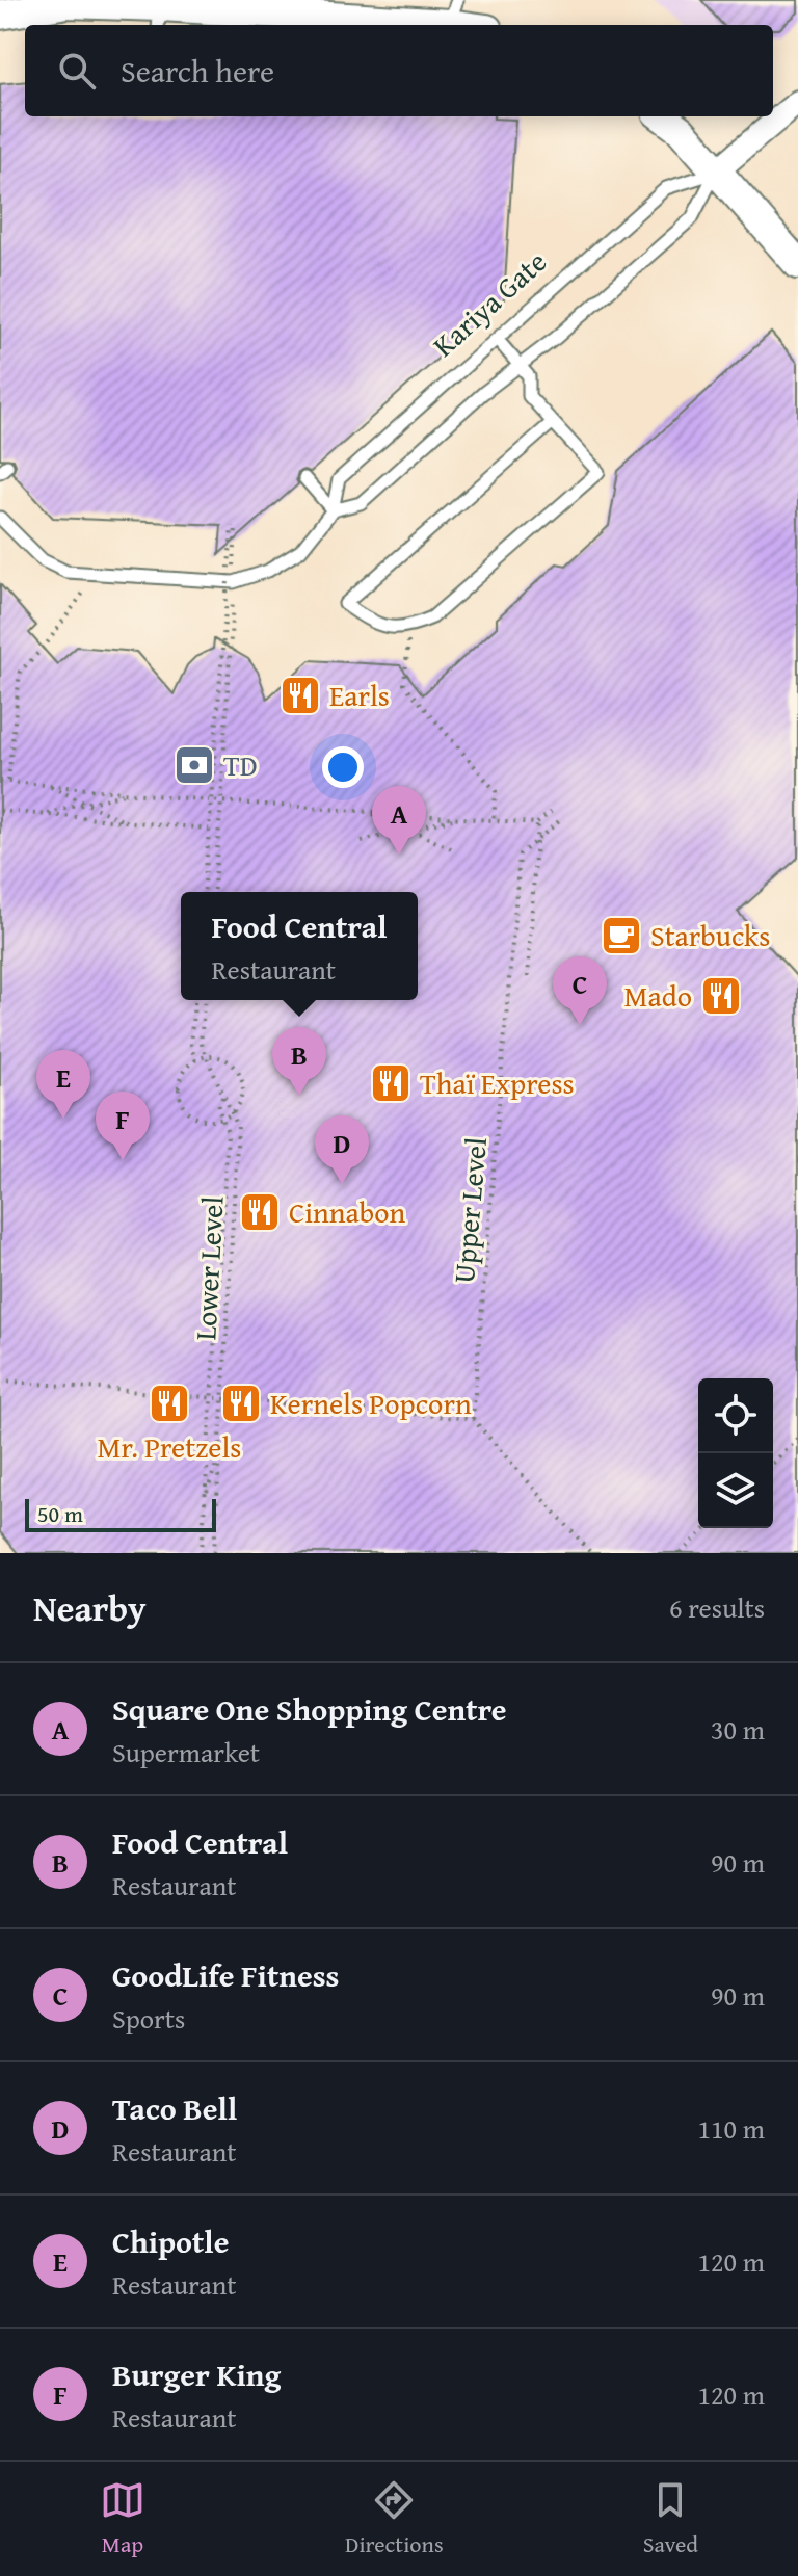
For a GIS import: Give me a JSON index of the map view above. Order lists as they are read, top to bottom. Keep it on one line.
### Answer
{"streets":{"street":["Kariya Gate"],"path":["Upper Level","Lower Level"]},"places":{"restaurant":["Earls","Mado","Thaï Express","Cinnabon","Mr. Pretzels","Kernels Popcorn"],"bank":["TD"],"cafe":["Starbucks"]},"scale_bar":"50 m","page":{"search":"Search here","pins":["A","C","B","E","F","D"],"popup":["Food Central","Restaurant"],"scale":"50 m","heading":["Nearby","6 results"],"list":[{"mark":"A","name":"Square One Shopping Centre","note":"Supermarket","value":"30 m"},{"mark":"B","name":"Food Central","note":"Restaurant","value":"90 m"},{"mark":"C","name":"GoodLife Fitness","note":"Sports","value":"90 m"},{"mark":"D","name":"Taco Bell","note":"Restaurant","value":"110 m"},{"mark":"E","name":"Chipotle","note":"Restaurant","value":"120 m"},{"mark":"F","name":"Burger King","note":"Restaurant","value":"120 m"}],"nav":["Map","Directions","Saved"]}}
